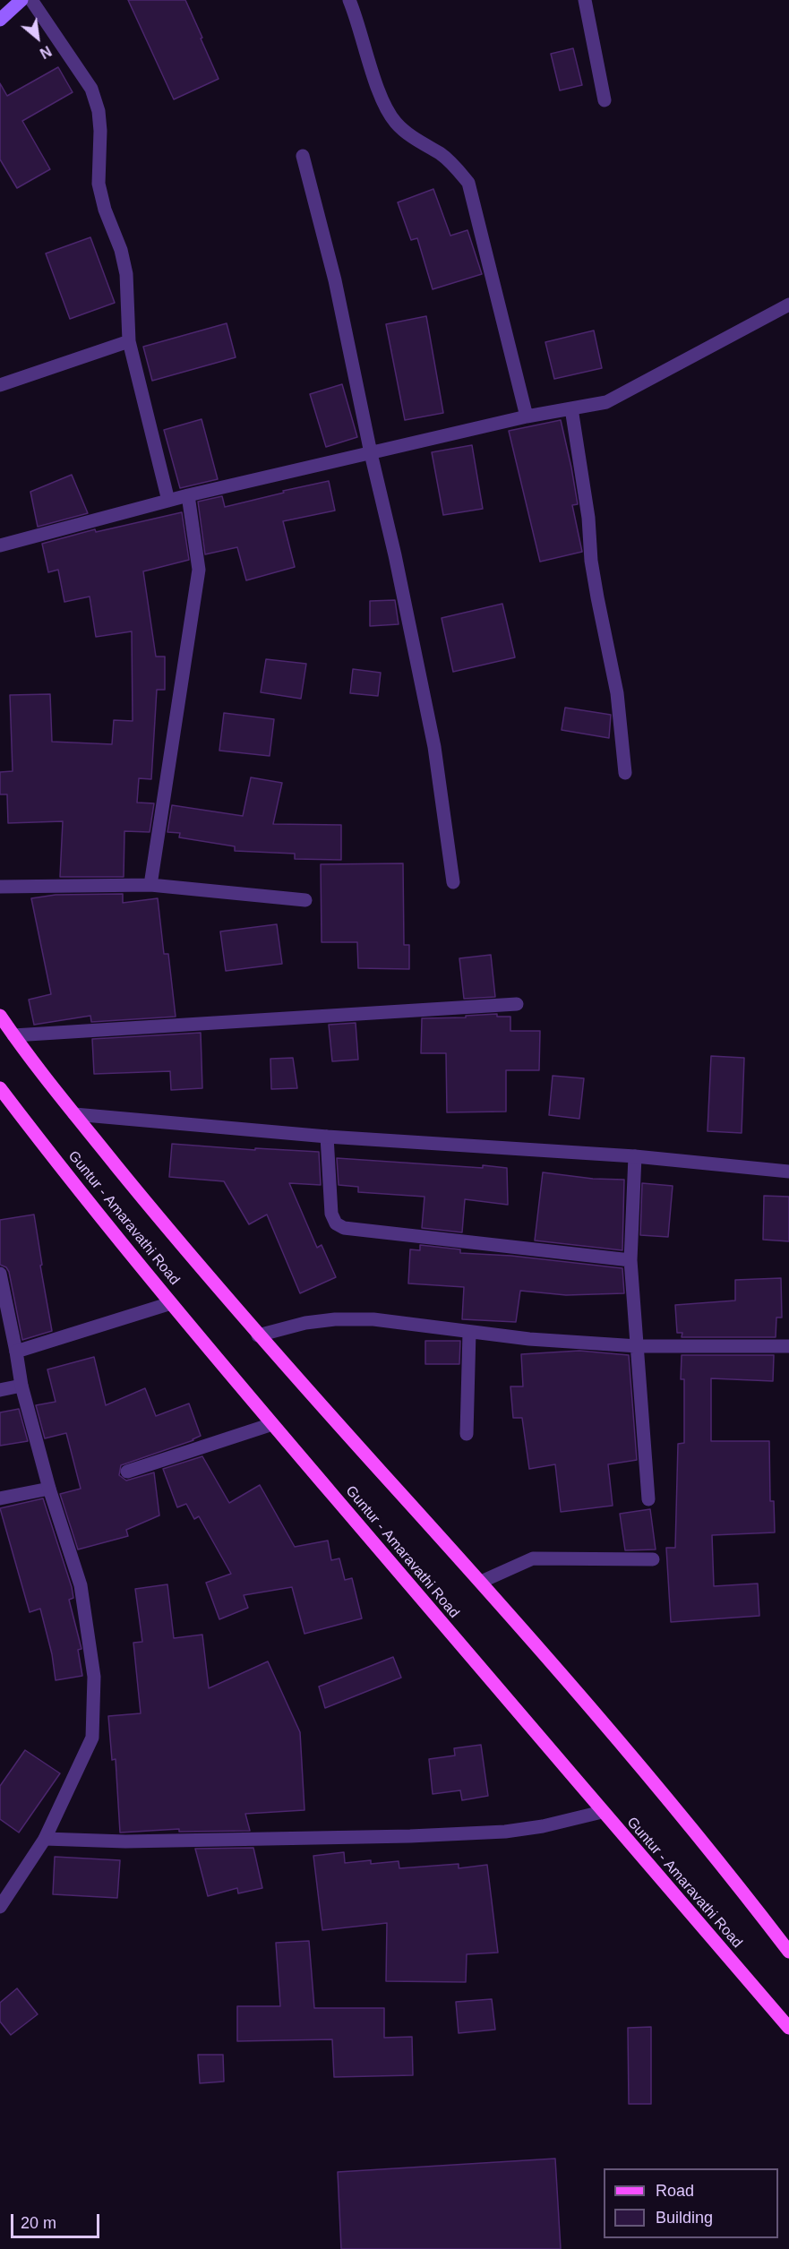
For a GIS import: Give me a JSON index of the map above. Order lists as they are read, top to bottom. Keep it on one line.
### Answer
{"streets":{"main road":["Guntur - Amaravathi Road"]},"legend":["Road","Building"],"scale_bar":"20 m","north":"bottom right"}
